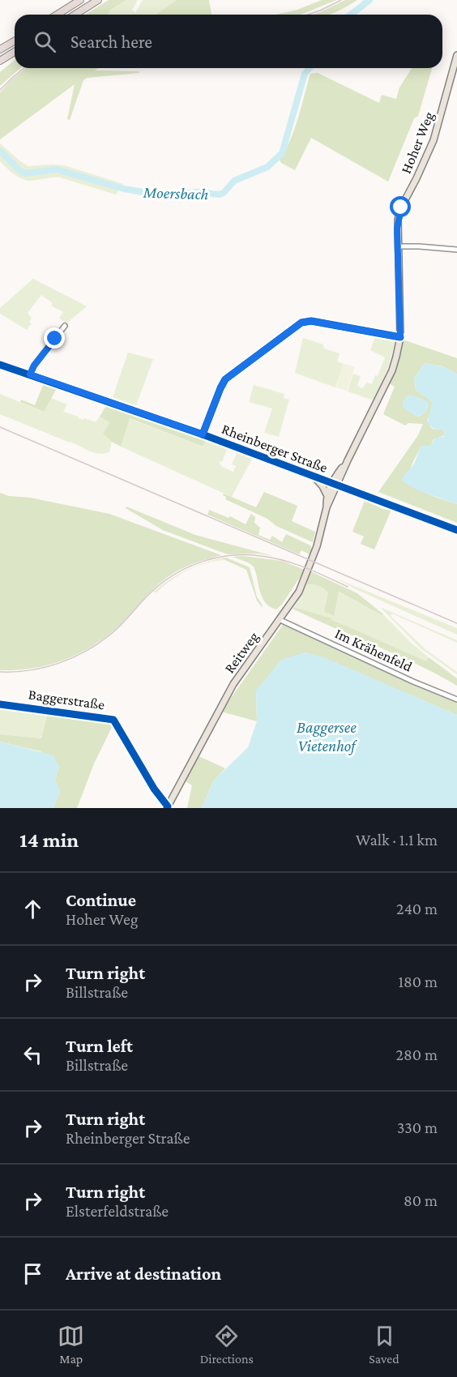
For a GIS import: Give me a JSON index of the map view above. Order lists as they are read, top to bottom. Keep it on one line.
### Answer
{"streets":{"main road":["Hoher Weg","Rheinberger Straße","Reitweg"],"street":["Im Krähenfeld","Baggerstraße"]},"crossings":[["Hoher Weg","Rheinberger Straße"],["Hoher Weg","Reitweg"],["Rheinberger Straße","Reitweg"],["Im Krähenfeld","Reitweg"],["Reitweg","Baggerstraße"]],"water":["Moersbach","Baggersee Vietenhof"],"page":{"search":"Search here","heading":["14 min","Walk · 1.1 km"],"list":[["Continue","Hoher Weg","240 m"],["Turn right","Billstraße","180 m"],["Turn left","Billstraße","280 m"],["Turn right","Rheinberger Straße","330 m"],["Turn right","Elsterfeldstraße","80 m"],"Arrive at destination"],"nav":["Map","Directions","Saved"]}}
